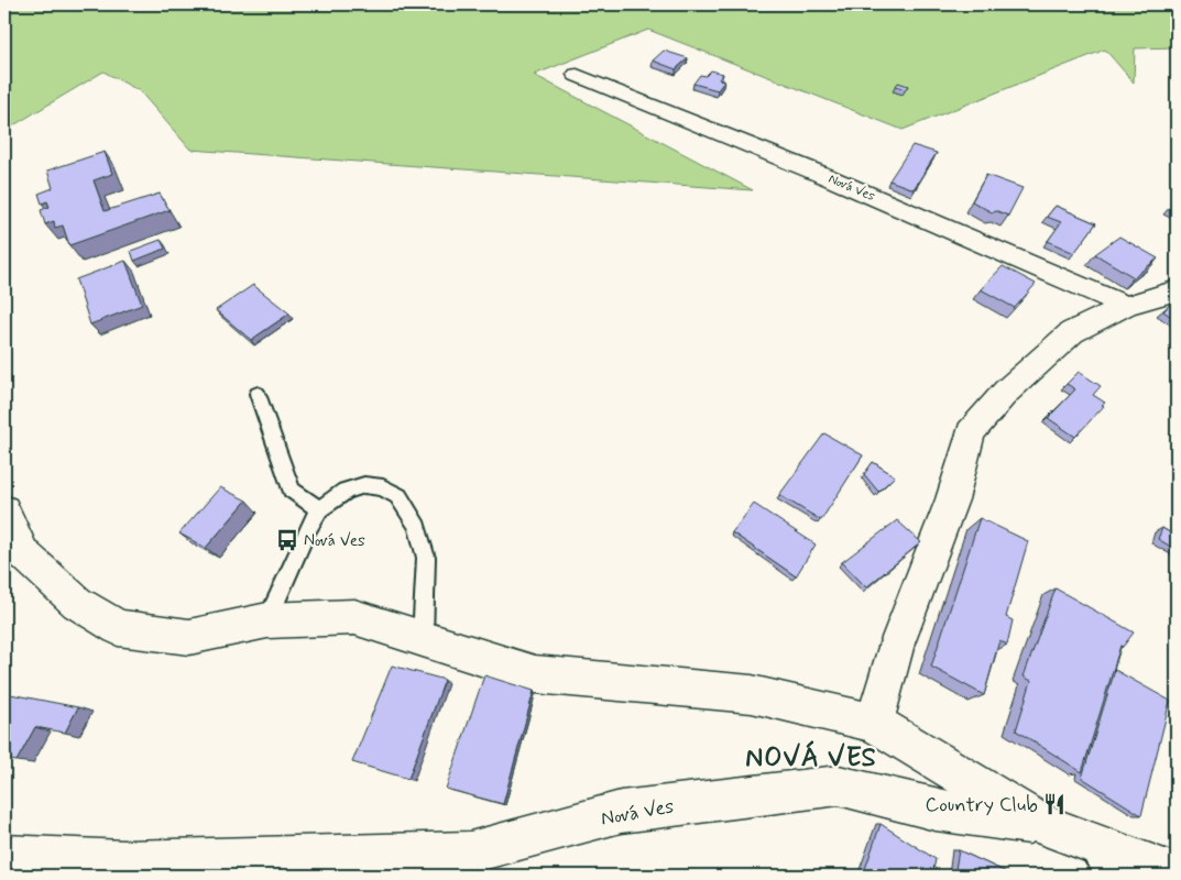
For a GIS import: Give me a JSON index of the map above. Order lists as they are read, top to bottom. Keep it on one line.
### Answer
{"streets":{"street":["Nová Ves"]},"districts":["NOVÁ VES"],"places":{"bus stop":["Nová Ves"],"restaurant":["Country Club"]}}
